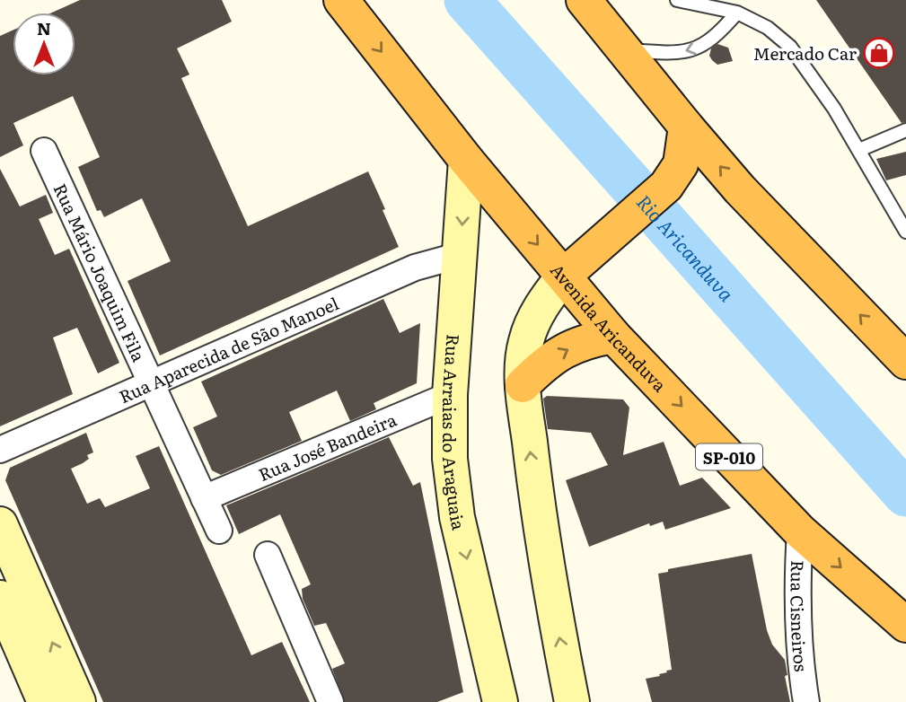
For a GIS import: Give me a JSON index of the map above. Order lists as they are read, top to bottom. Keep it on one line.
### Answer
{"streets":{"highway":["Avenida Aricanduva","SP-010"],"main road":["Rua Arraias do Araguaia"],"street":["Rua Mário Joaquim Fila","Rua Aparecida de São Manoel","Rua José Bandeira","Rua Cisneiros"]},"crossings":[["Rua Mário Joaquim Fila","Rua Aparecida de São Manoel"],["Rua Mário Joaquim Fila","Rua José Bandeira"],["Avenida Aricanduva","Rua Arraias do Araguaia"],["Avenida Aricanduva","Rua Cisneiros"],["Rua Aparecida de São Manoel","Rua Arraias do Araguaia"],["Rua Arraias do Araguaia","Rua José Bandeira"]],"water":["Rio Aricanduva"],"places":{"shop":["Mercado Car"]},"north":"top"}
